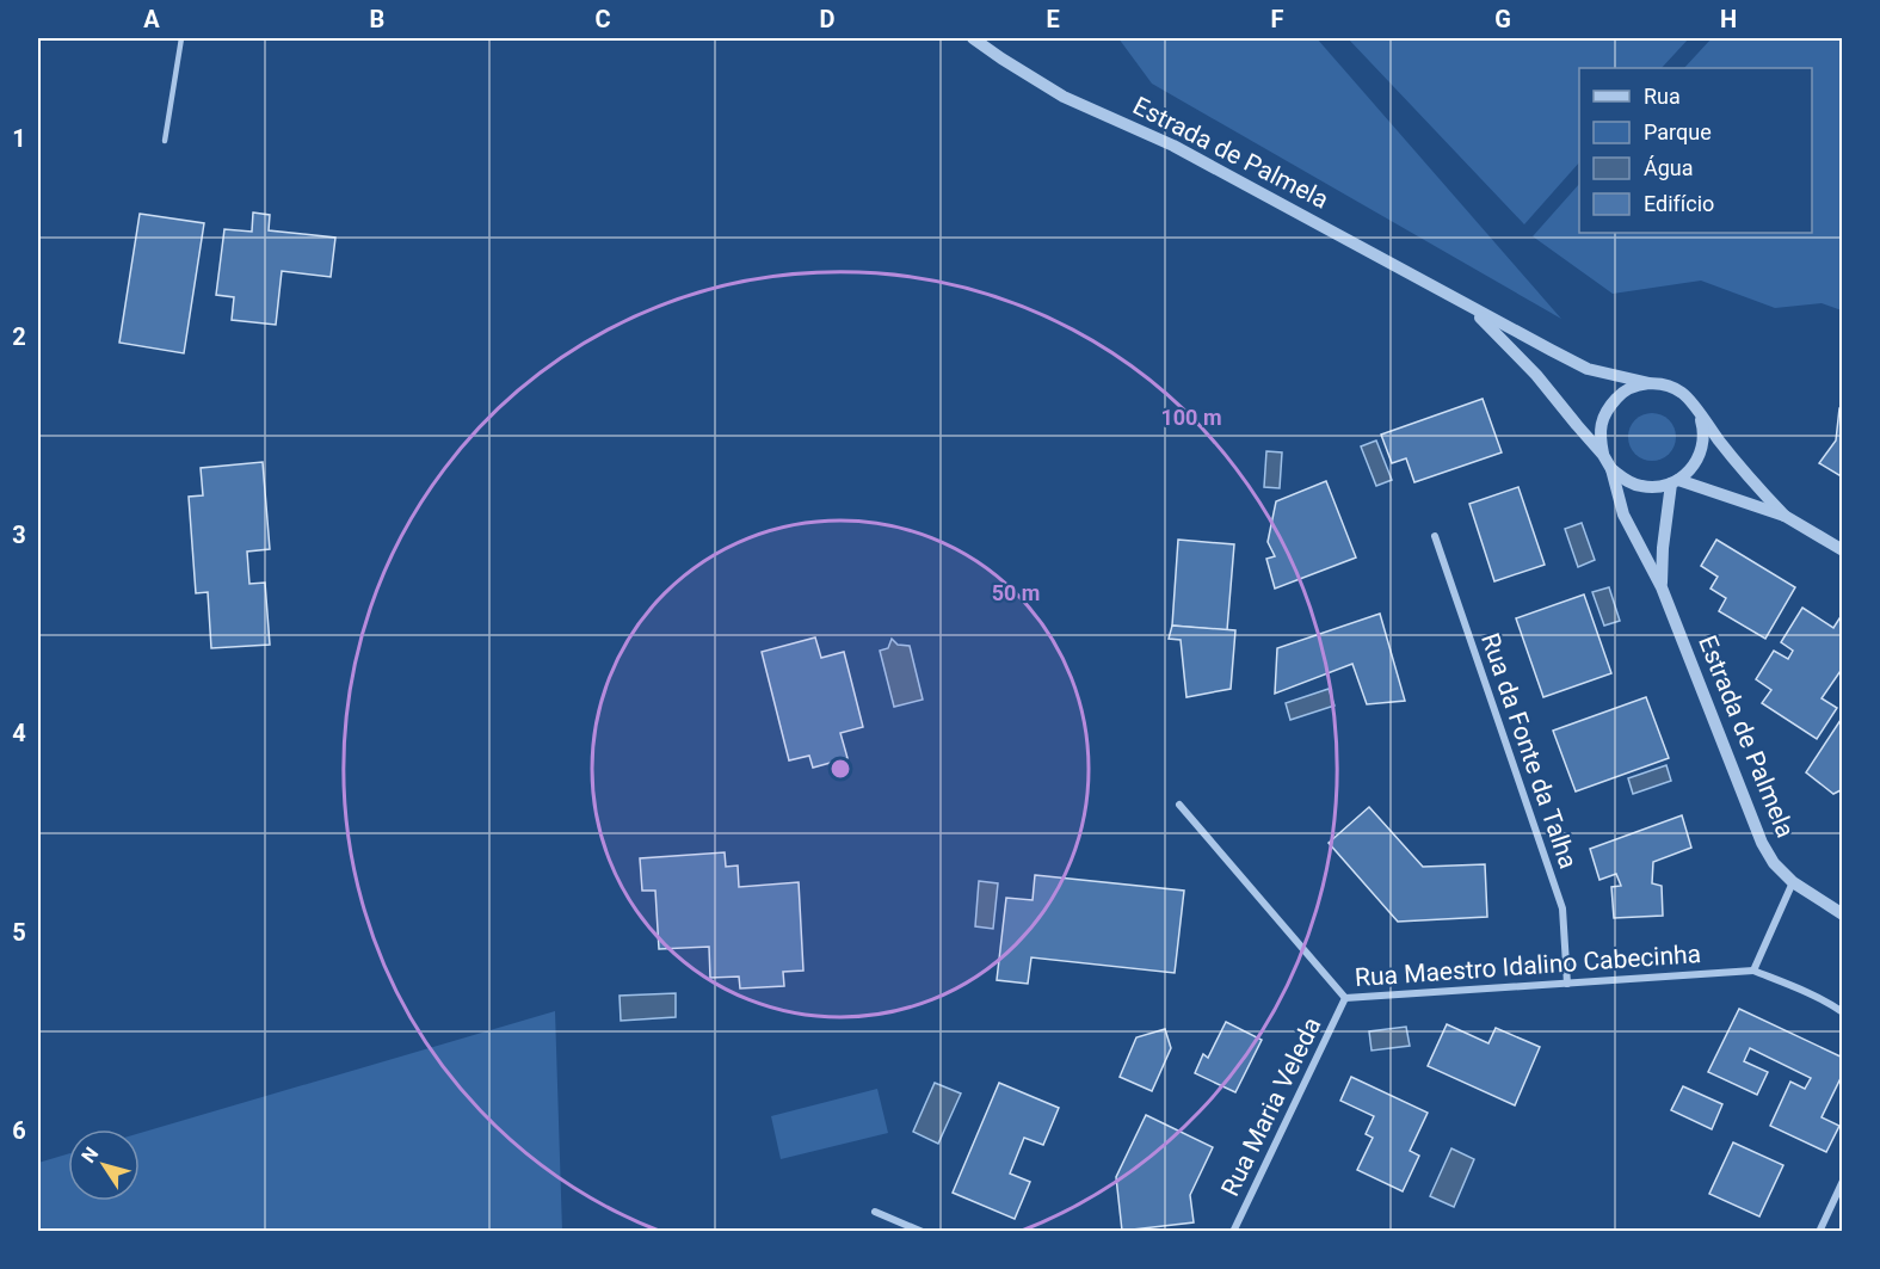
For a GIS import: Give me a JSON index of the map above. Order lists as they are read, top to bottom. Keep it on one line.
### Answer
{"streets":{"street":["Estrada de Palmela","Rua da Fonte da Talha","Rua Maestro Idalino Cabecinha","Rua Maria Veleda"]},"crossings":[["Rua da Fonte da Talha","Rua Maestro Idalino Cabecinha"],["Rua Maestro Idalino Cabecinha","Rua Maria Veleda"]],"legend":["Rua","Parque","Água","Edifício"],"north":"top left","grid":{"columns":["A","B","C","D","E","F","G","H"],"rows":["1","2","3","4","5","6"]},"rings":["100 m","50 m"]}
